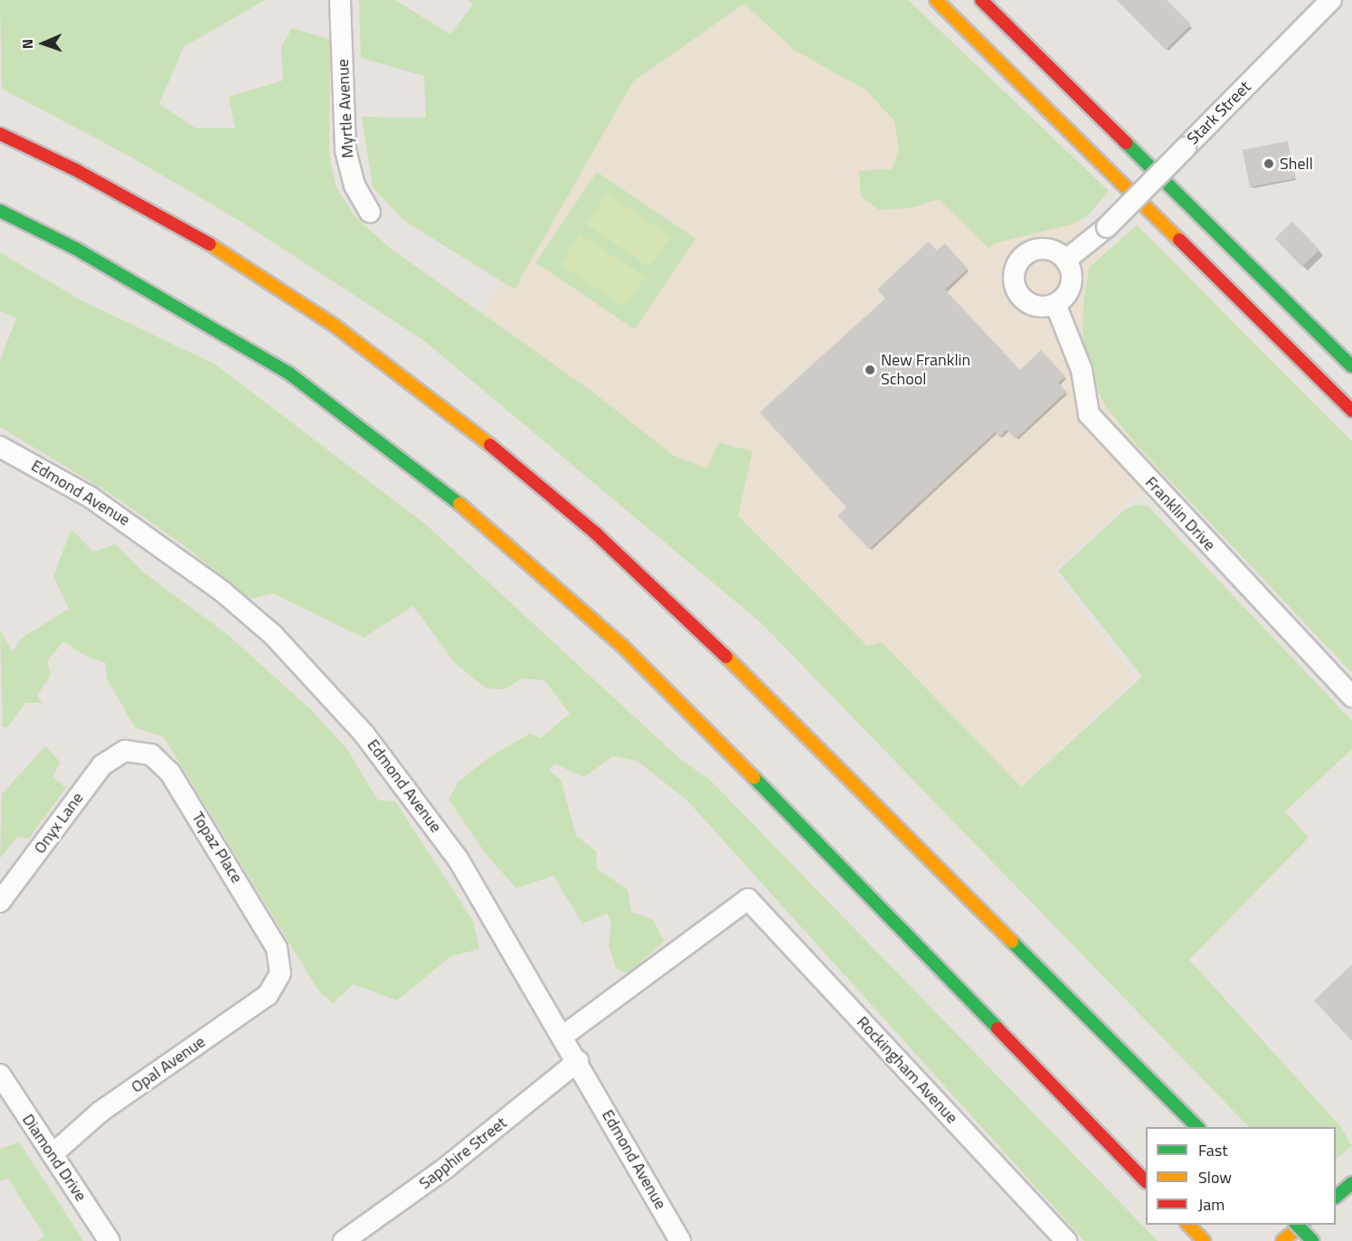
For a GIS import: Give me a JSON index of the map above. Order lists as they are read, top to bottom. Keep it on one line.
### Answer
{"streets":{"street":["Myrtle Avenue","Stark Street","Edmond Avenue","Franklin Drive","Onyx Lane","Topaz Place","Opal Avenue","Rockingham Avenue","Sapphire Street","Diamond Drive"]},"crossings":[["Stark Street","Franklin Drive"],["Edmond Avenue","Rockingham Avenue"],["Edmond Avenue","Sapphire Street"],["Onyx Lane","Topaz Place"],["Topaz Place","Opal Avenue"],["Opal Avenue","Diamond Drive"]],"places":["Shell","New Franklin School"],"legend":["Fast","Slow","Jam"],"north":"left"}
